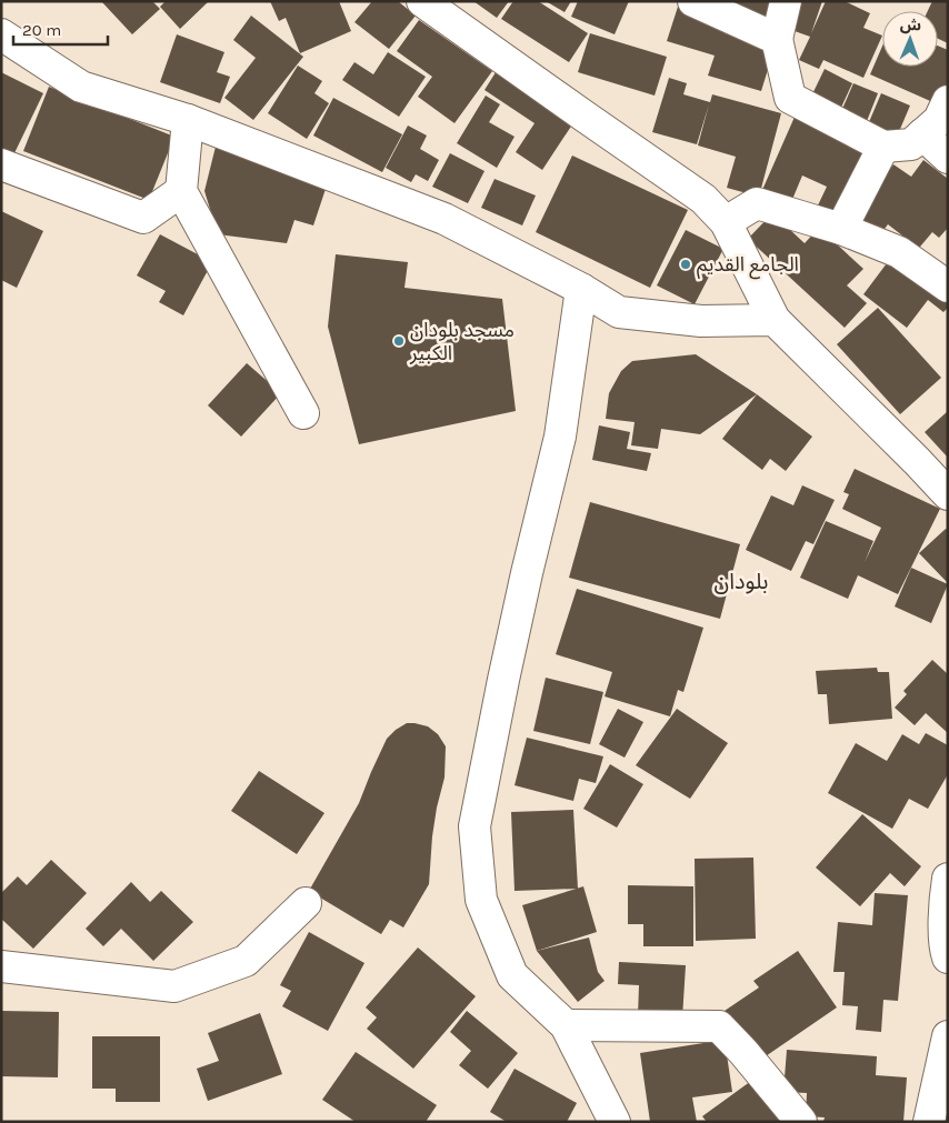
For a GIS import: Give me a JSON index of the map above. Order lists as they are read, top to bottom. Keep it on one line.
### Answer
{"districts":["بلودان"],"places":["الجامع القديم","مسجد بلودان الكبير"],"scale_bar":"20 m","north":"top"}
